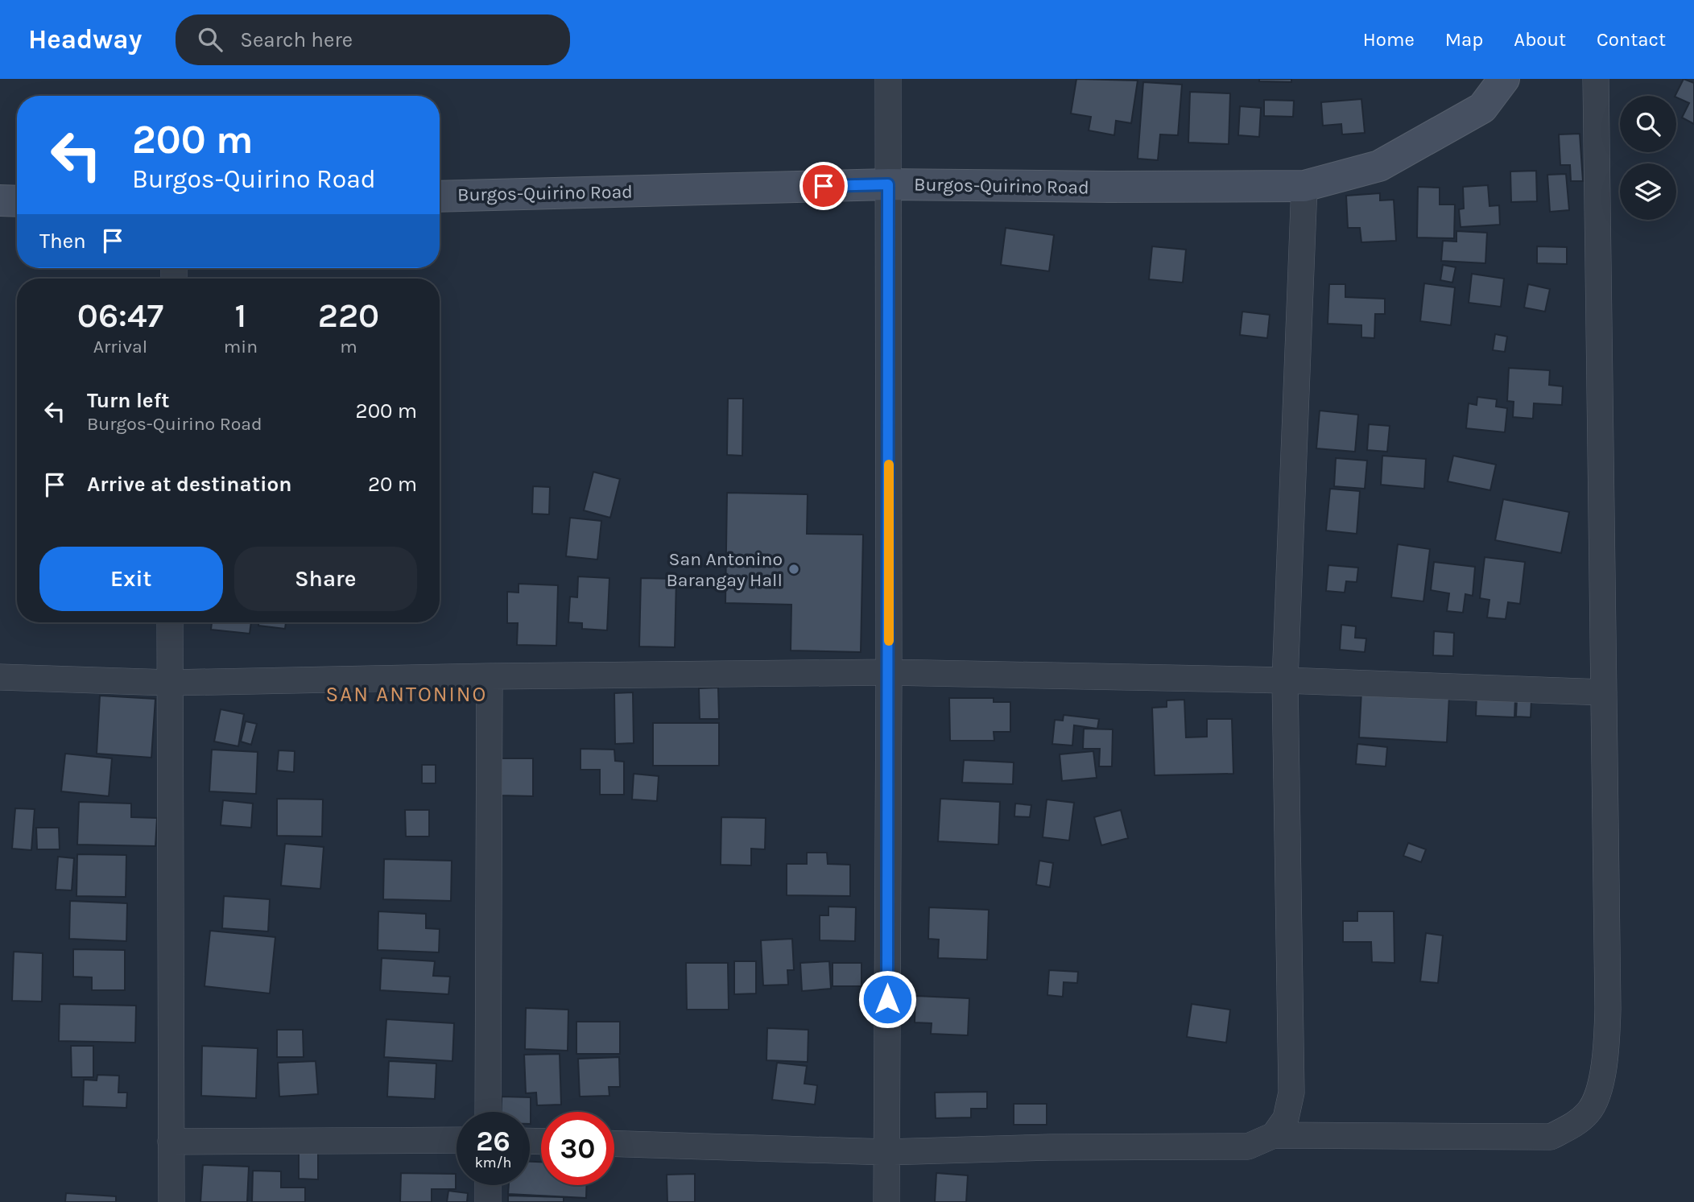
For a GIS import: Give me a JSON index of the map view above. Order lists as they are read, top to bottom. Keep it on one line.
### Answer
{"streets":{"street":["Burgos-Quirino Road"]},"districts":["SAN ANTONINO"],"places":["San Antonino Barangay Hall"],"page":{"header":"Headway","search":"Search here","nav":["Home","Map","About","Contact"],"turn":["200 m","Burgos-Quirino Road"],"then":"Then","eta":["06:47","Arrival","1","min","220","m"],"list":[{"name":"Turn left","note":"Burgos-Quirino Road","value":"200 m"},{"name":"Arrive at destination","value":"20 m"}],"buttons":["Exit","Share"],"speed":"26 km/h","limit":"30"}}
